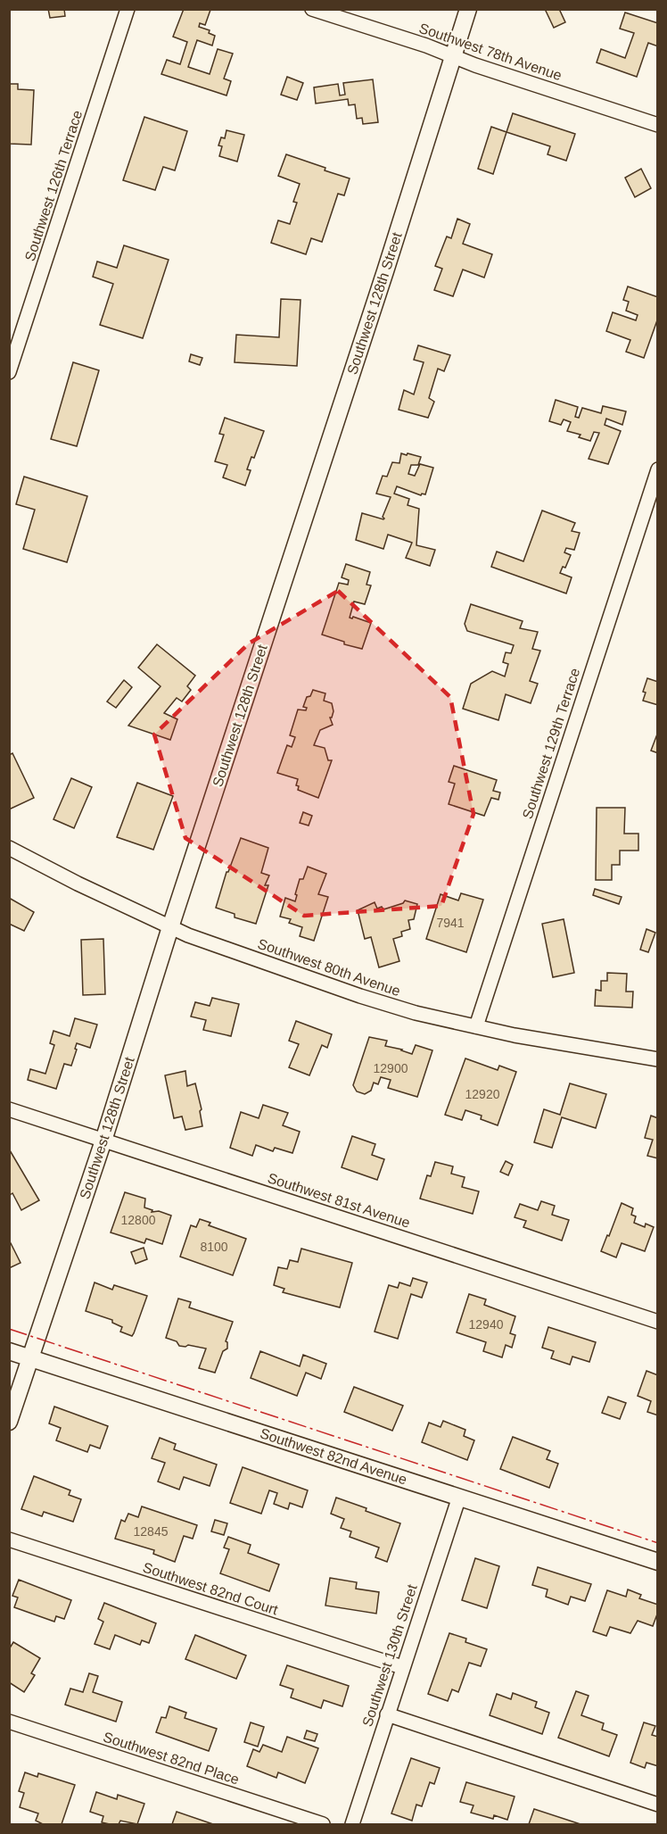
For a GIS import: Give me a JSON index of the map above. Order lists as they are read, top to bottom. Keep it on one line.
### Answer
{"streets":{"street":["Southwest 78th Avenue","Southwest 126th Terrace","Southwest 128th Street","Southwest 129th Terrace","Southwest 80th Avenue","Southwest 81st Avenue","Southwest 82nd Avenue","Southwest 82nd Court","Southwest 130th Street","Southwest 82nd Place"]},"crossings":[["Southwest 78th Avenue","Southwest 128th Street"],["Southwest 128th Street","Southwest 80th Avenue"],["Southwest 128th Street","Southwest 81st Avenue"],["Southwest 128th Street","Southwest 82nd Avenue"],["Southwest 129th Terrace","Southwest 80th Avenue"],["Southwest 82nd Avenue","Southwest 130th Street"],["Southwest 82nd Court","Southwest 130th Street"]],"house_numbers":["7941","12900","12920","12800","8100","12940","12845"]}
